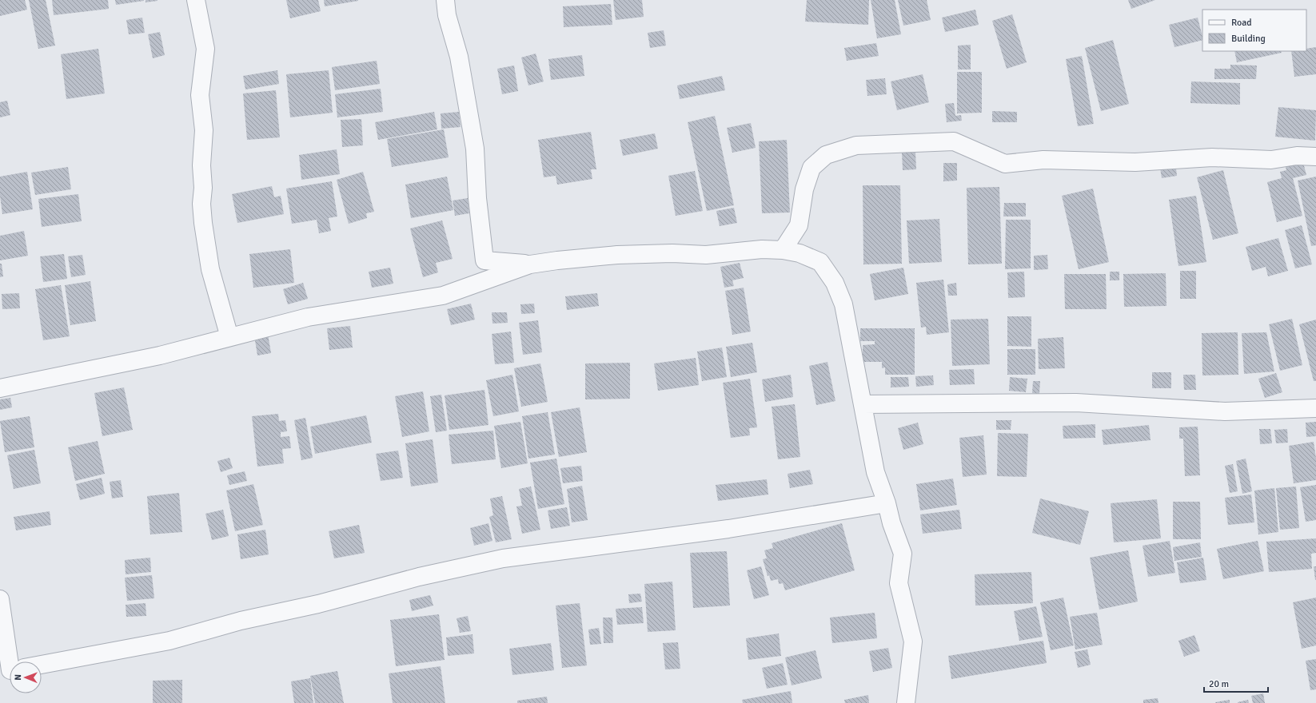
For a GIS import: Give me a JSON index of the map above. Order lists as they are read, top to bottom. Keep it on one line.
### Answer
{"legend":["Road","Building"],"scale_bar":"20 m","north":"left"}
